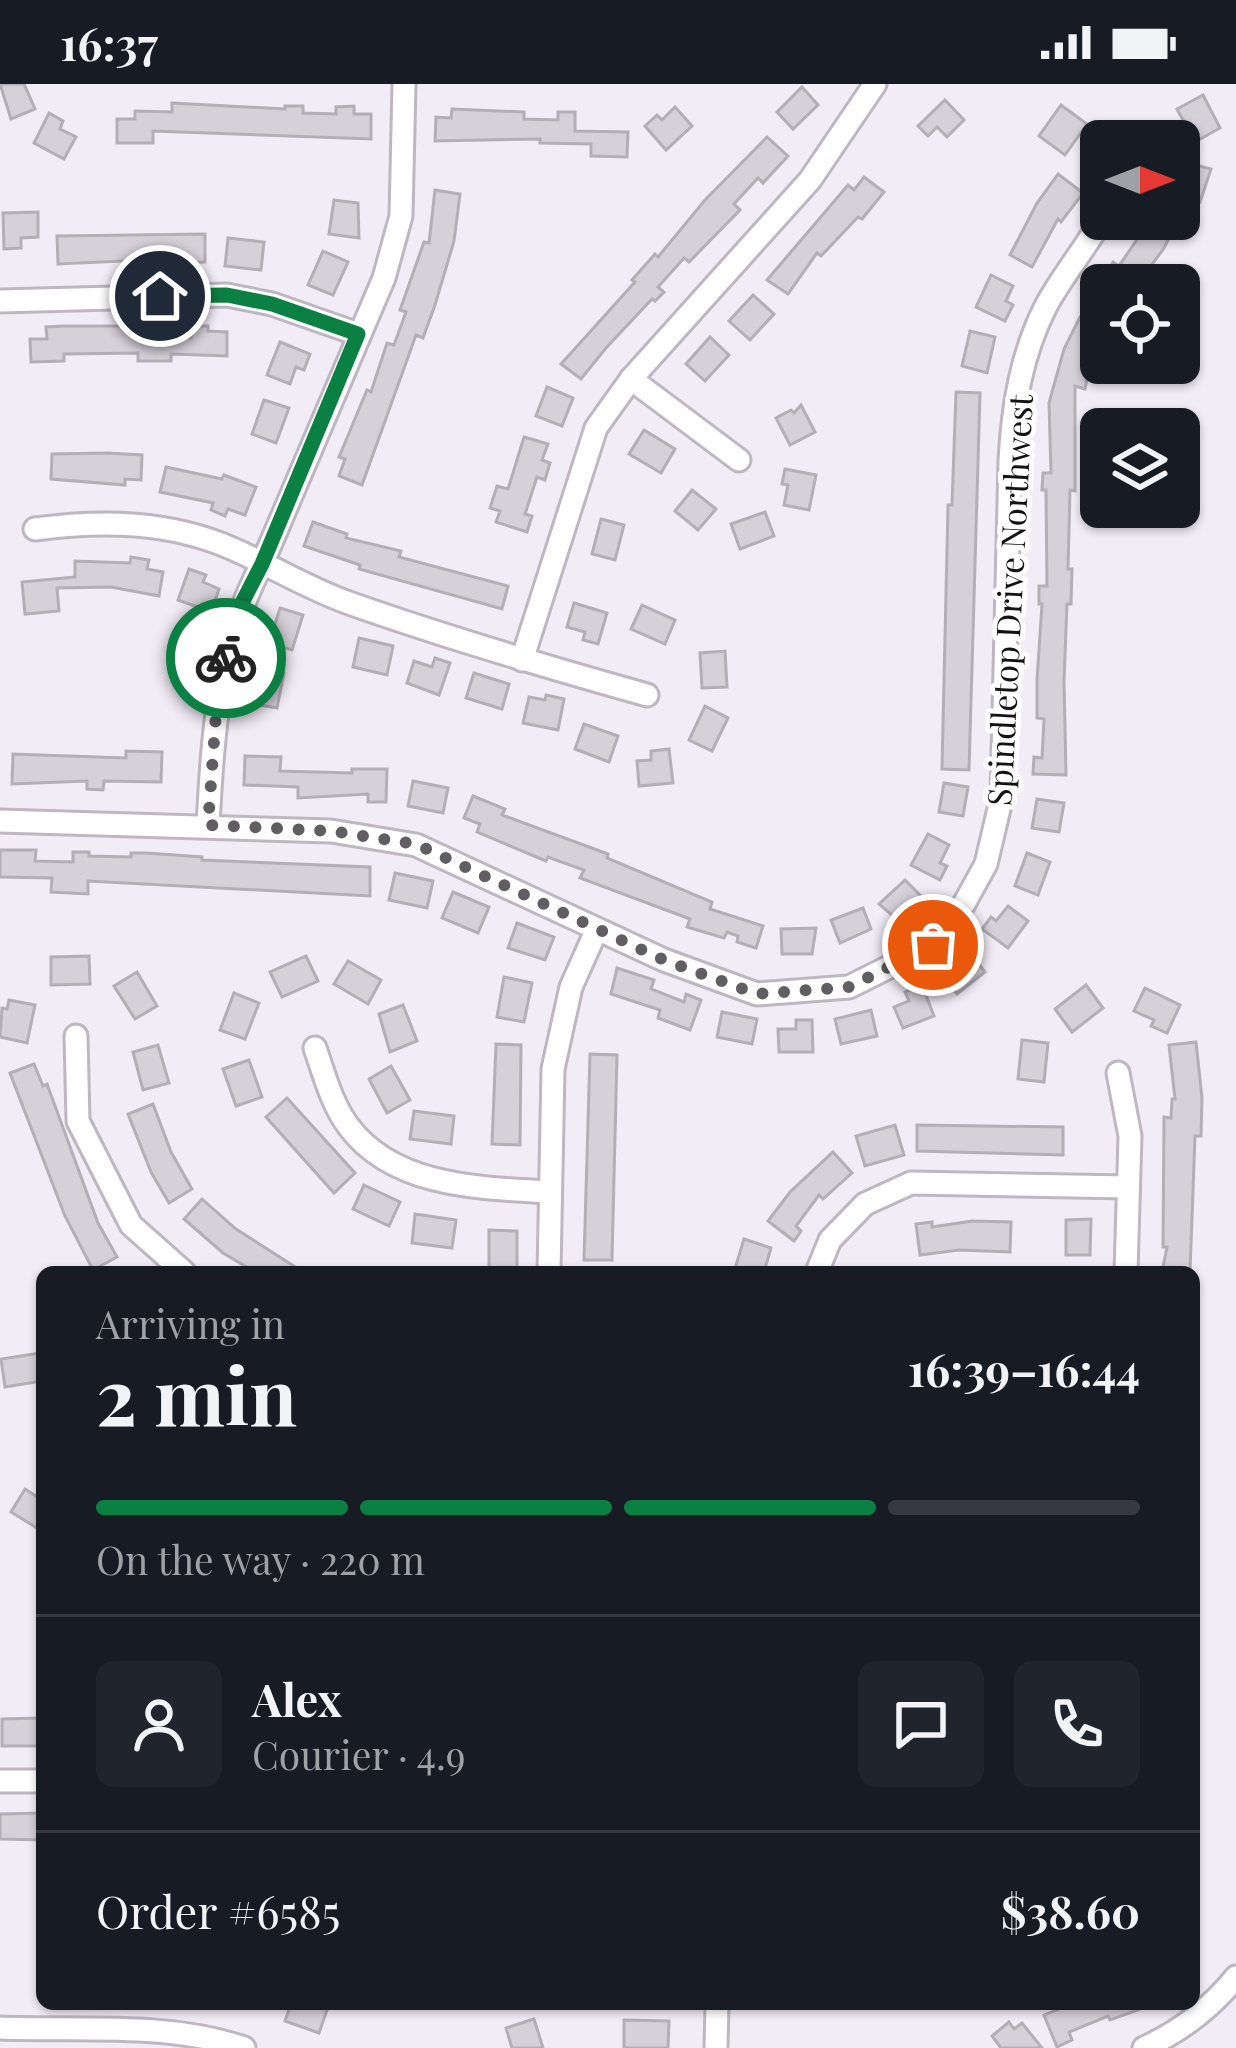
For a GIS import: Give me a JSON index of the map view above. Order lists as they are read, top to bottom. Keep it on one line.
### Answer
{"streets":{"street":["Spindletop Drive Northwest"]},"north":"right","page":{"status":"16:37","heading":["2 min","Arriving in","16:39–16:44"],"panel":["Alex","Courier · 4.9","Order #6585","$38.60"],"bar":"On the way · 220 m"}}
